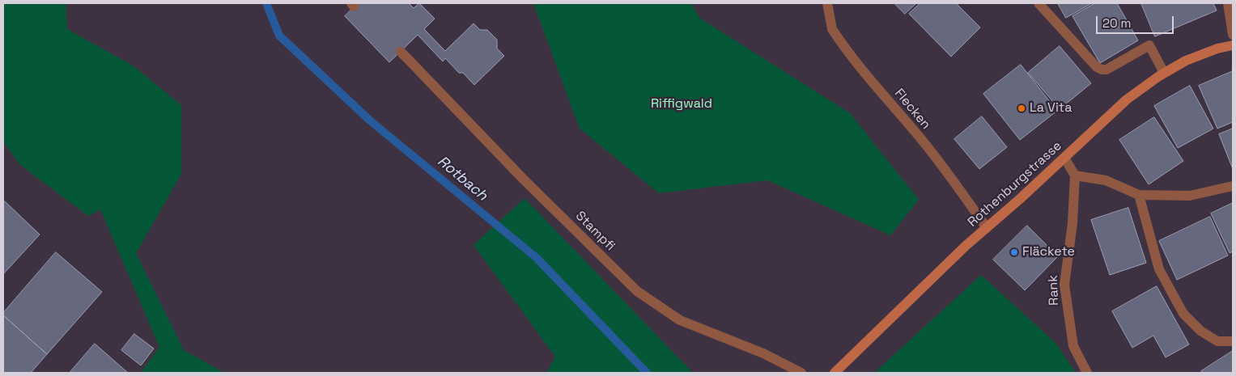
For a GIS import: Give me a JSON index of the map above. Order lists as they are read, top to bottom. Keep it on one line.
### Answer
{"streets":{"main road":["Rothenburgstrasse"],"street":["Flecken","Stampfi","Rank"]},"crossings":[["Flecken","Rothenburgstrasse"]],"water":["Rotbach"],"parks":["Riffigwald"],"places":["La Vita","Fläckete"],"scale_bar":"20 m"}
